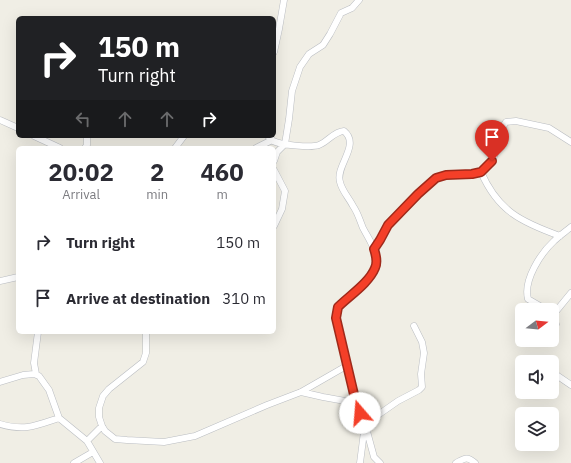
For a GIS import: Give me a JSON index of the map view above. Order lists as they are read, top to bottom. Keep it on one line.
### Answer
{"north":"right","page":{"turn":["150 m","Turn right"],"eta":["20:02","Arrival","2","min","460","m"],"list":[{"name":"Turn right","value":"150 m"},{"name":"Arrive at destination","value":"310 m"}]}}
